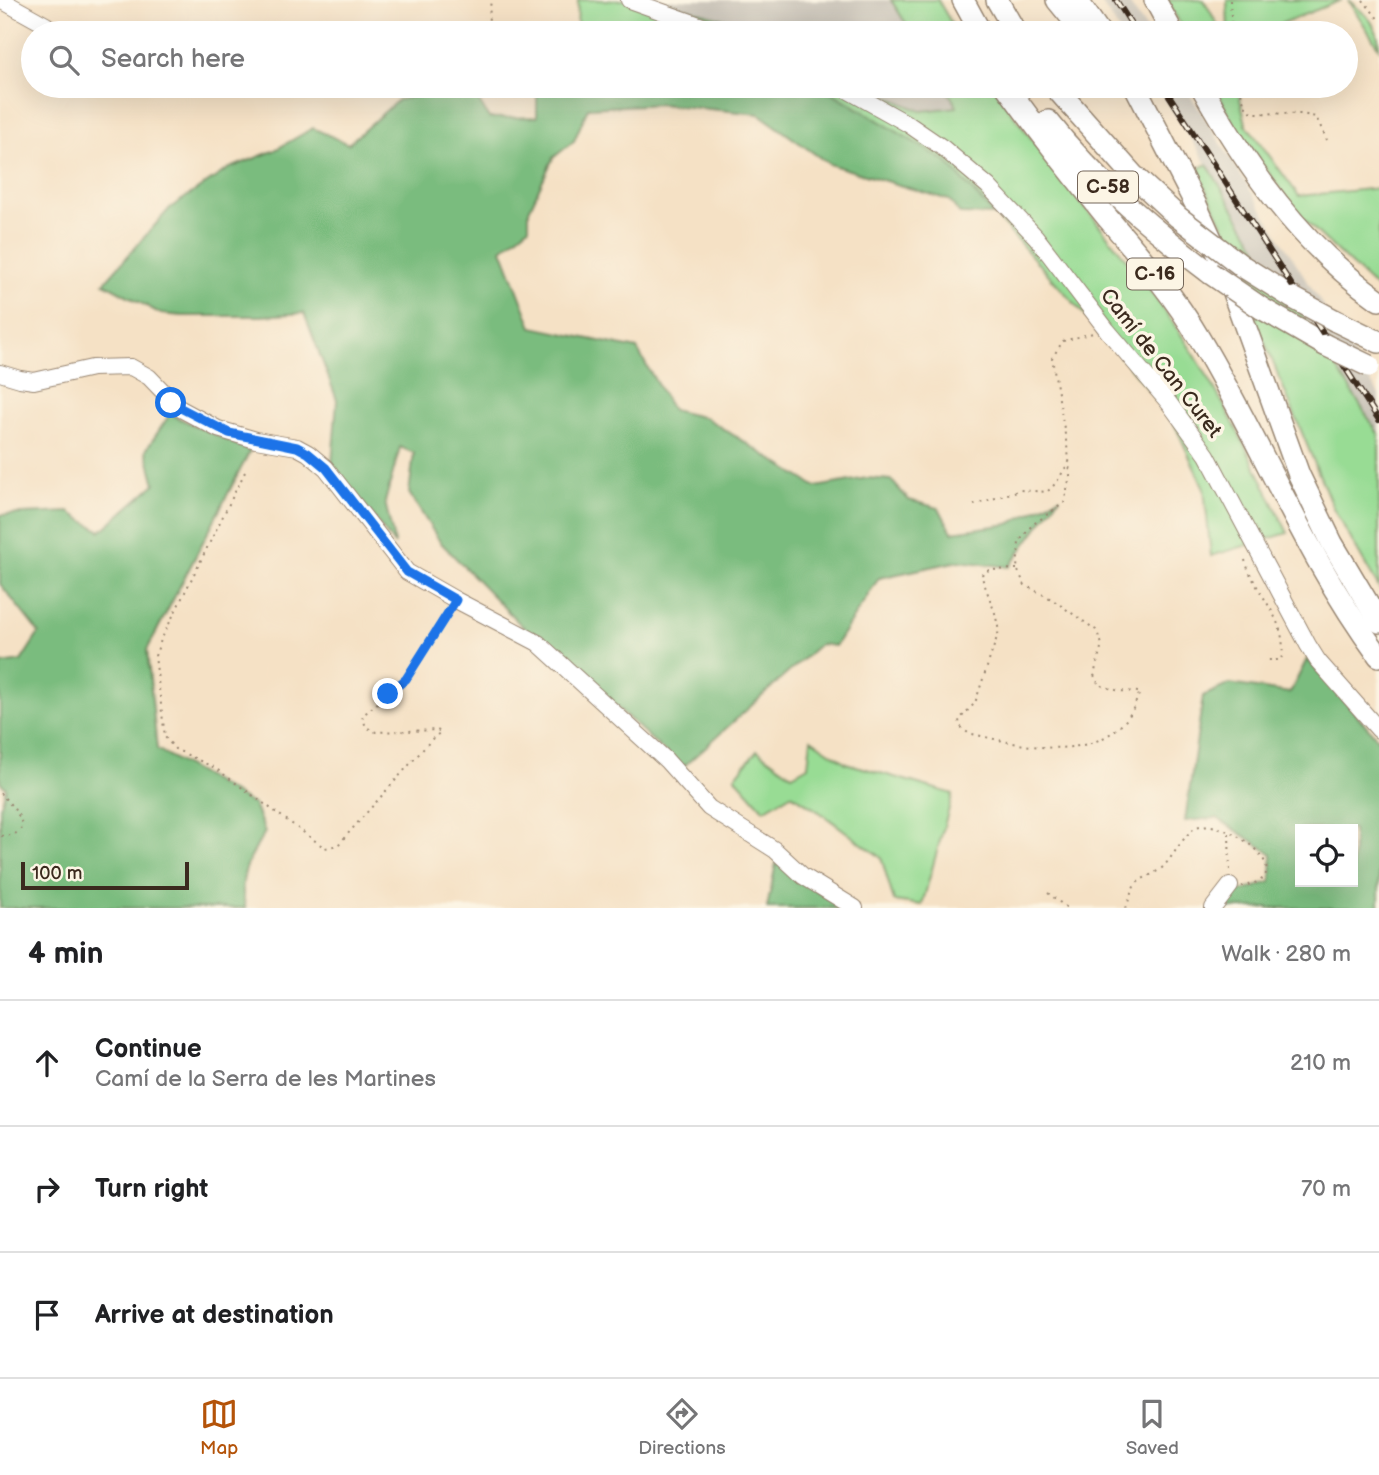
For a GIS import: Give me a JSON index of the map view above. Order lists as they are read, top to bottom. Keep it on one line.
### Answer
{"streets":{"highway":["C-58","C-16"],"street":["Camí de Can Curet"]},"scale_bar":"100 m","page":{"search":"Search here","scale":"100 m","heading":["4 min","Walk · 280 m"],"list":[["Continue","Camí de la Serra de les Martines","210 m"],["Turn right","70 m"],"Arrive at destination"],"nav":["Map","Directions","Saved"]}}
